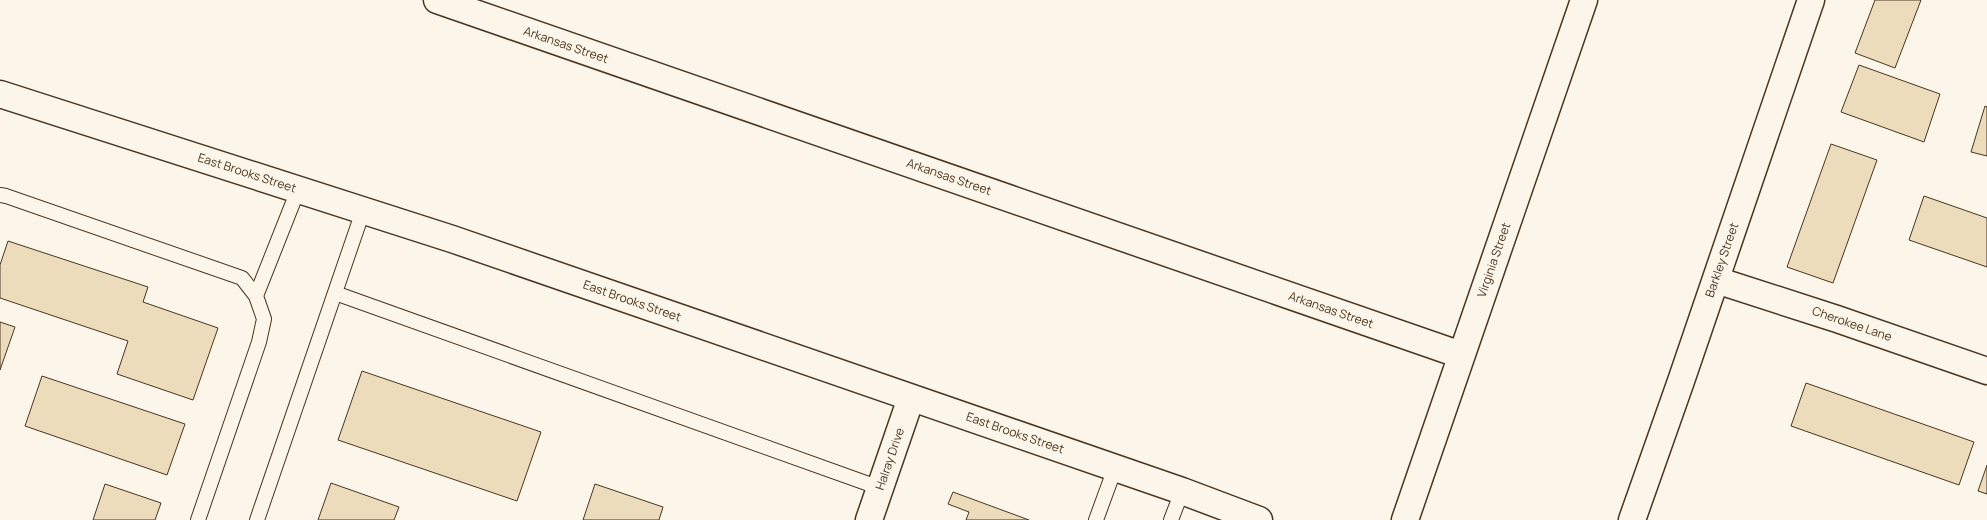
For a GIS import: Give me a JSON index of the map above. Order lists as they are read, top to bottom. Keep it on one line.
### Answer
{"streets":{"street":["Arkansas Street","East Brooks Street","Virginia Street","Barkley Street","Cherokee Lane","Halray Drive"]},"crossings":[["Arkansas Street","Virginia Street"],["East Brooks Street","Halray Drive"],["Barkley Street","Cherokee Lane"]]}
